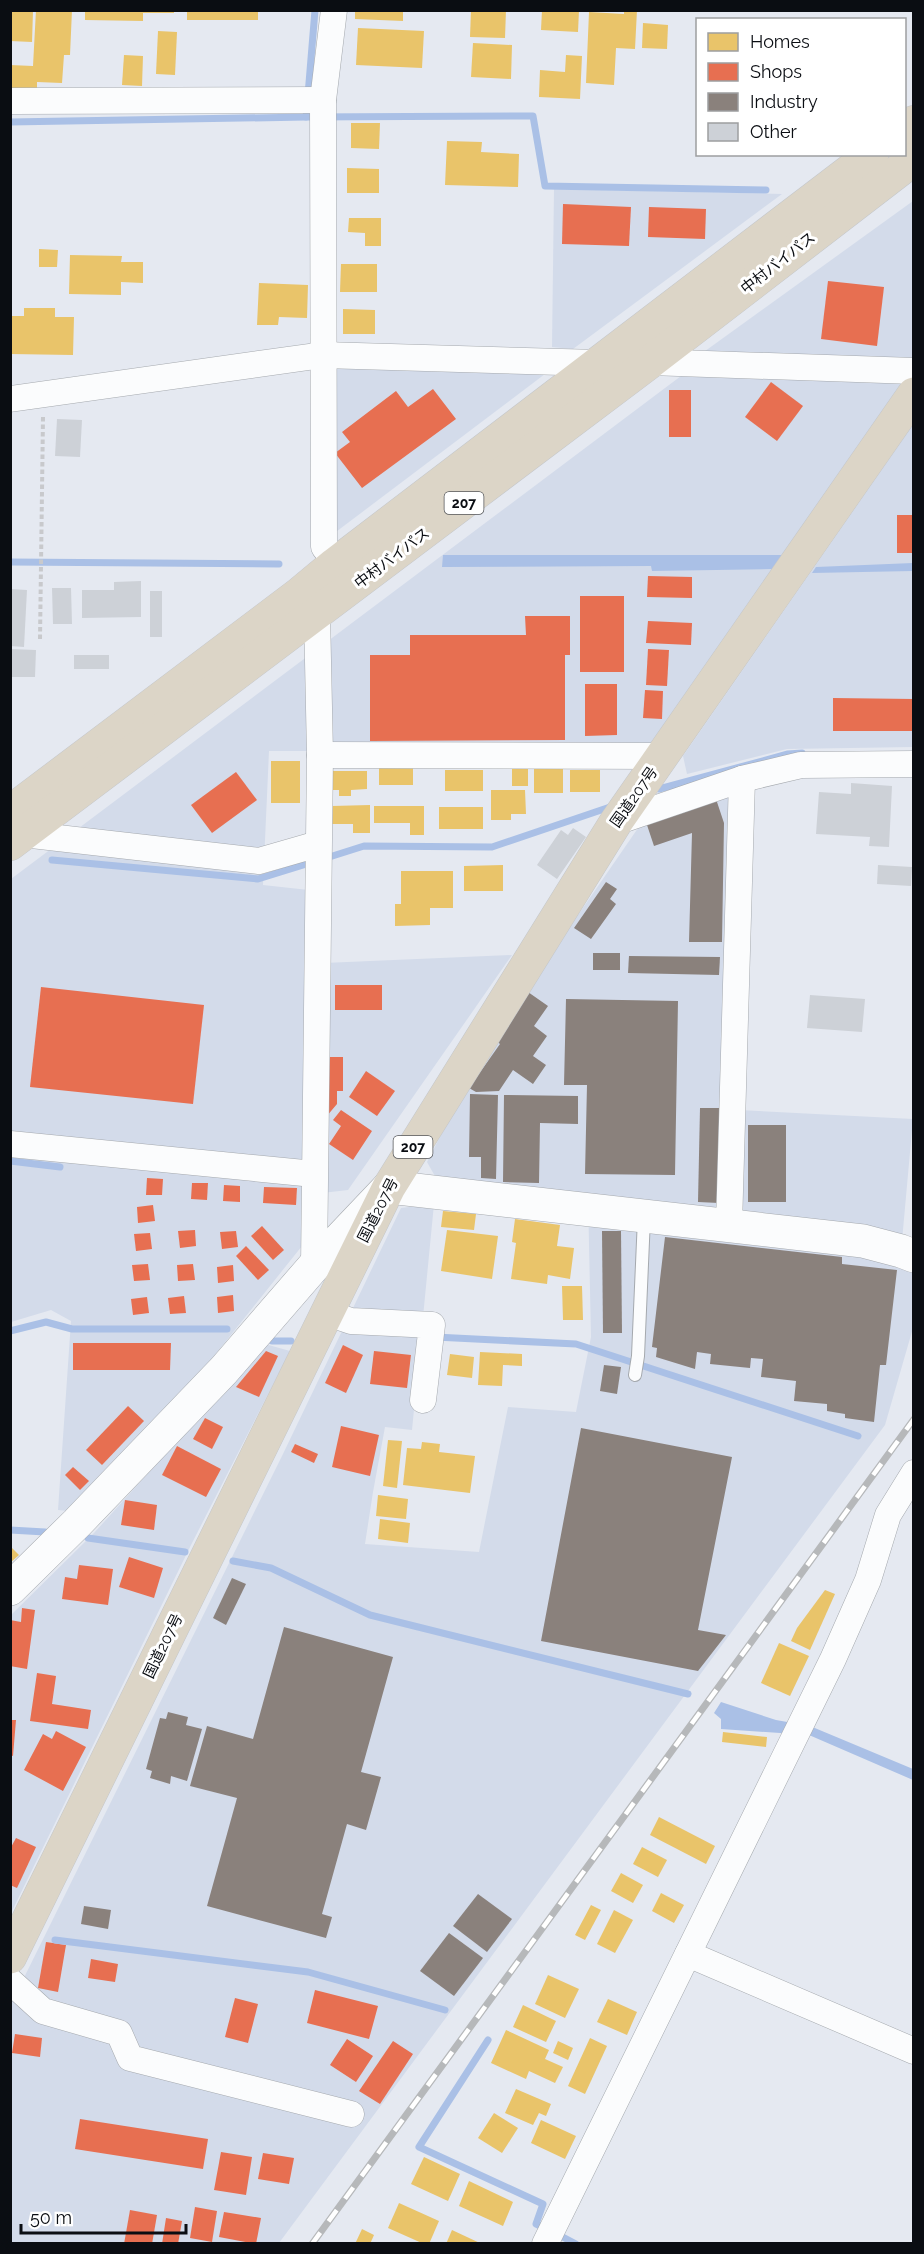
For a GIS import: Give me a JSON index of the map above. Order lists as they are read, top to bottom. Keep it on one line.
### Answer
{"streets":{"highway":["中村バイパス","207","国道207号"]},"legend":["Homes","Shops","Industry","Other"],"scale_bar":"50 m"}
